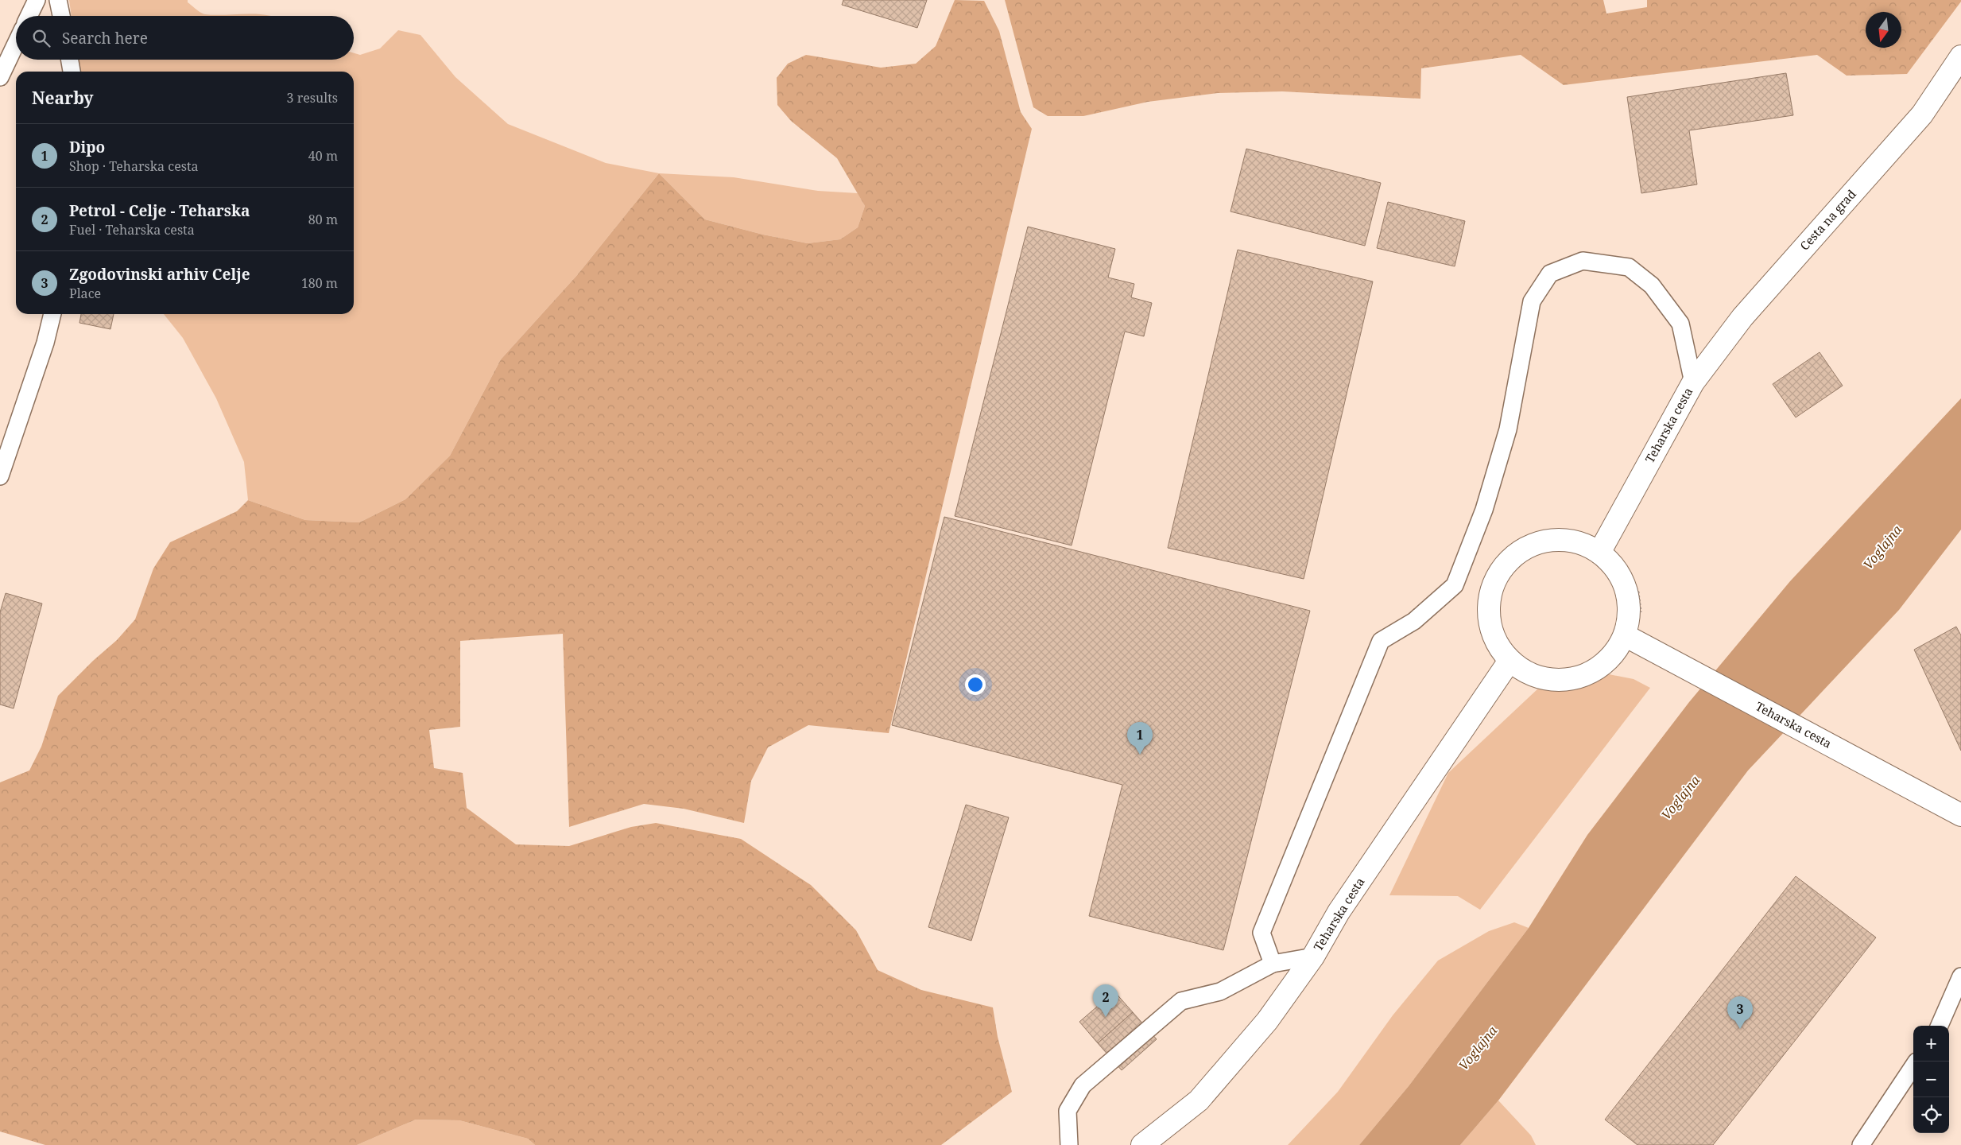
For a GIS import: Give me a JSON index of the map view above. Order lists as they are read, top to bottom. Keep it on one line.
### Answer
{"streets":{"street":["Cesta na grad","Teharska cesta"]},"crossings":[["Cesta na grad","Teharska cesta"]],"water":["Voglajna"],"north":"bottom","page":{"search":"Search here","heading":["Nearby","3 results"],"list":[{"mark":"1","name":"Dipo","note":"Shop · Teharska cesta","value":"40 m"},{"mark":"2","name":"Petrol - Celje - Teharska","note":"Fuel · Teharska cesta","value":"80 m"},{"mark":"3","name":"Zgodovinski arhiv Celje","note":"Place","value":"180 m"}],"pins":["1","2","3"],"map_buttons":["+","−"]}}
